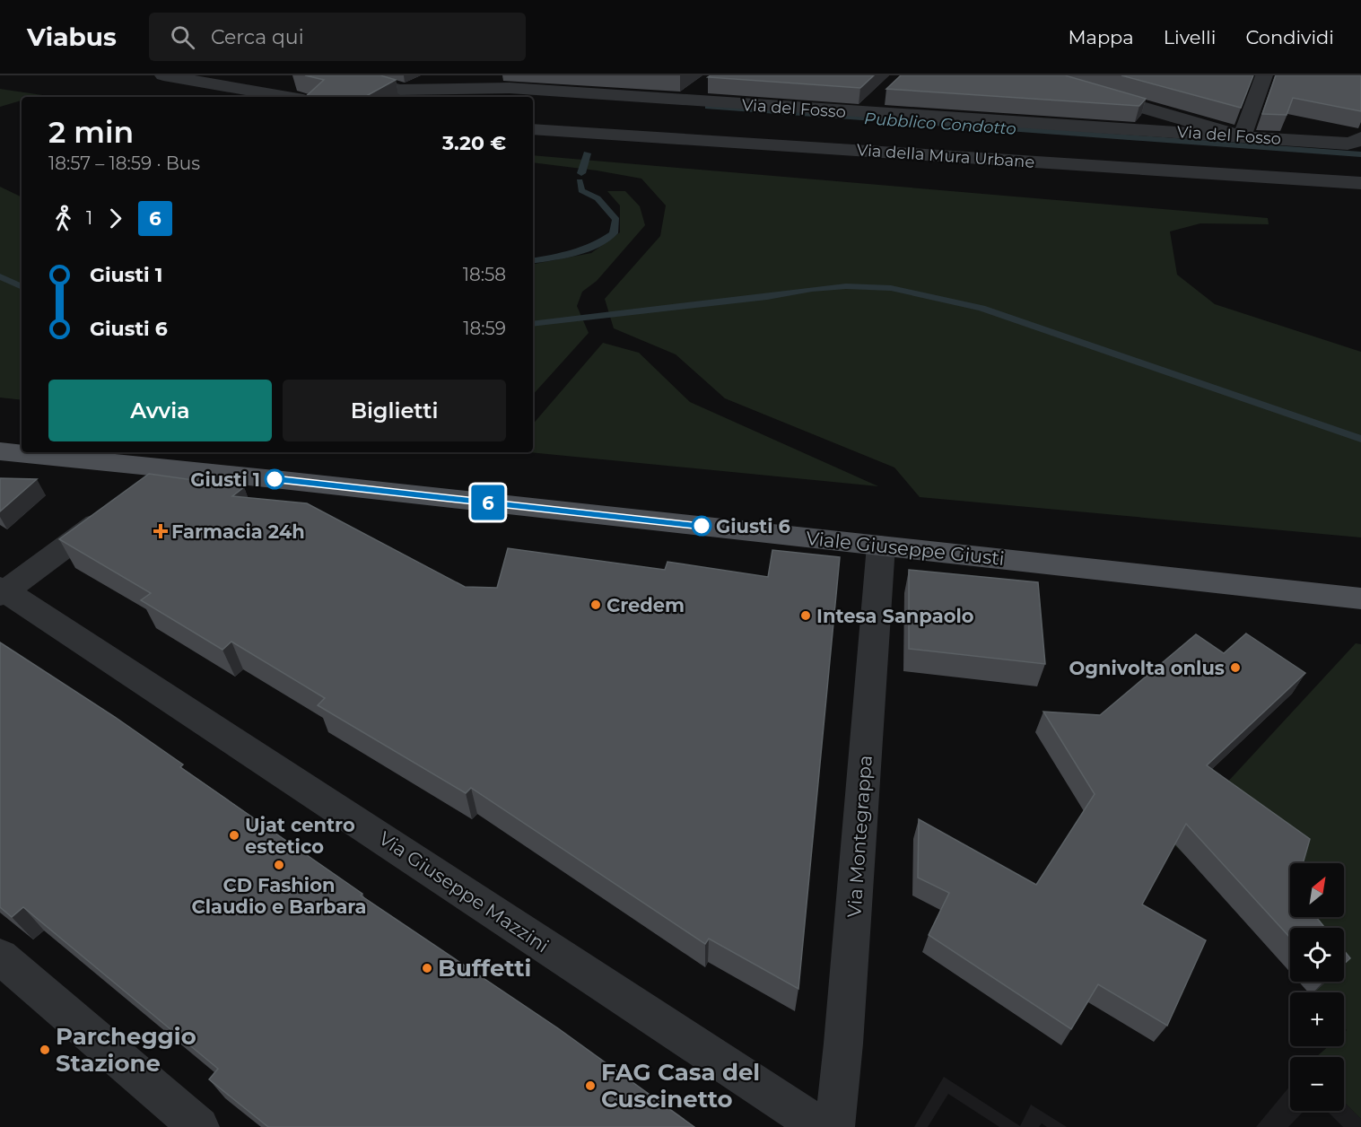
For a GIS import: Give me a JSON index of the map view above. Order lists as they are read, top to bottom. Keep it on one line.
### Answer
{"streets":{"main road":["Viale Giuseppe Giusti"],"street":["Via del Fosso","Via della Mura Urbane","Via Montegrappa","Via Giuseppe Mazzini"]},"crossings":[["Viale Giuseppe Giusti","Via Montegrappa"]],"water":["Pubblico Condotto"],"places":{"other":["Giusti 1","Giusti 6","Credem","Intesa Sanpaolo","Ognivolta onlus","Ujat centro estetico","CD Fashion Claudio e Barbara","Buffetti","Parcheggio Stazione","FAG Casa del Cuscinetto"],"health":["Farmacia 24h"]},"lines":["bus line 6"],"north":"top right","page":{"header":"Viabus","search":"Cerca qui","nav":["Mappa","Livelli","Condividi"],"on_map":"6","heading":["2 min","18:57 – 18:59 · Bus","3.20 €"],"legs":["1","6"],"list":[{"name":"Giusti 1","value":"18:58"},{"name":"Giusti 6","value":"18:59"}],"buttons":["Avvia","Biglietti"],"map_buttons":["+","−"]}}
